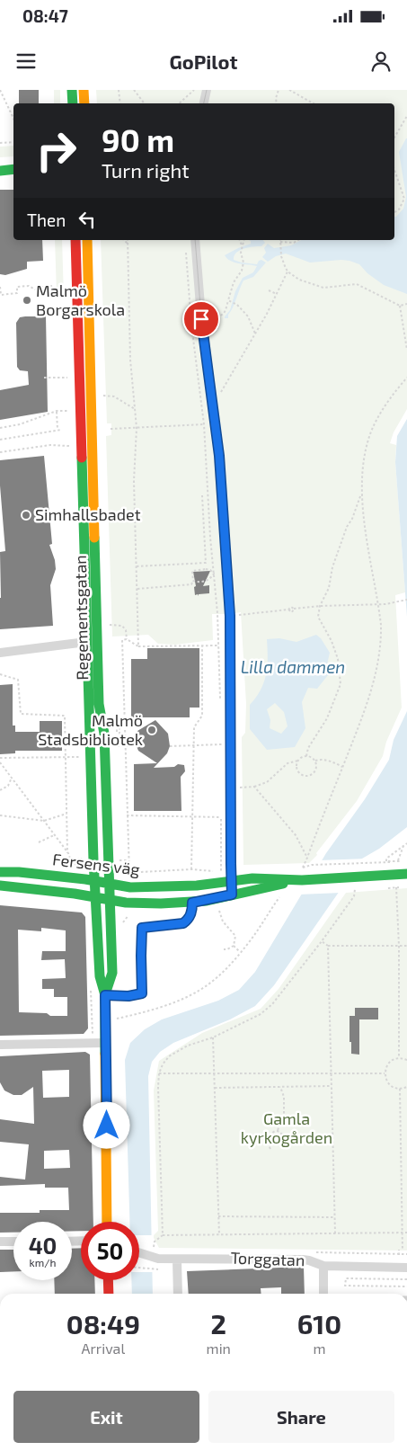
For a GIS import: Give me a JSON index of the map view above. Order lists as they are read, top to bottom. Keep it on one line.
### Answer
{"streets":{"main road":["Regementsgatan","Fersens väg"],"street":["Torggatan"]},"crossings":[["Regementsgatan","Fersens väg"]],"water":["Lilla dammen"],"parks":["Gamla kyrkogården"],"places":["Malmö Borgarskola","Simhallsbadet","Malmö Stadsbibliotek"],"page":{"status":"08:47","header":"GoPilot","turn":["90 m","Turn right"],"then":"Then","speed":"40 km/h","limit":"50","eta":["08:49","Arrival","2","min","610","m"],"buttons":["Exit","Share"]}}
